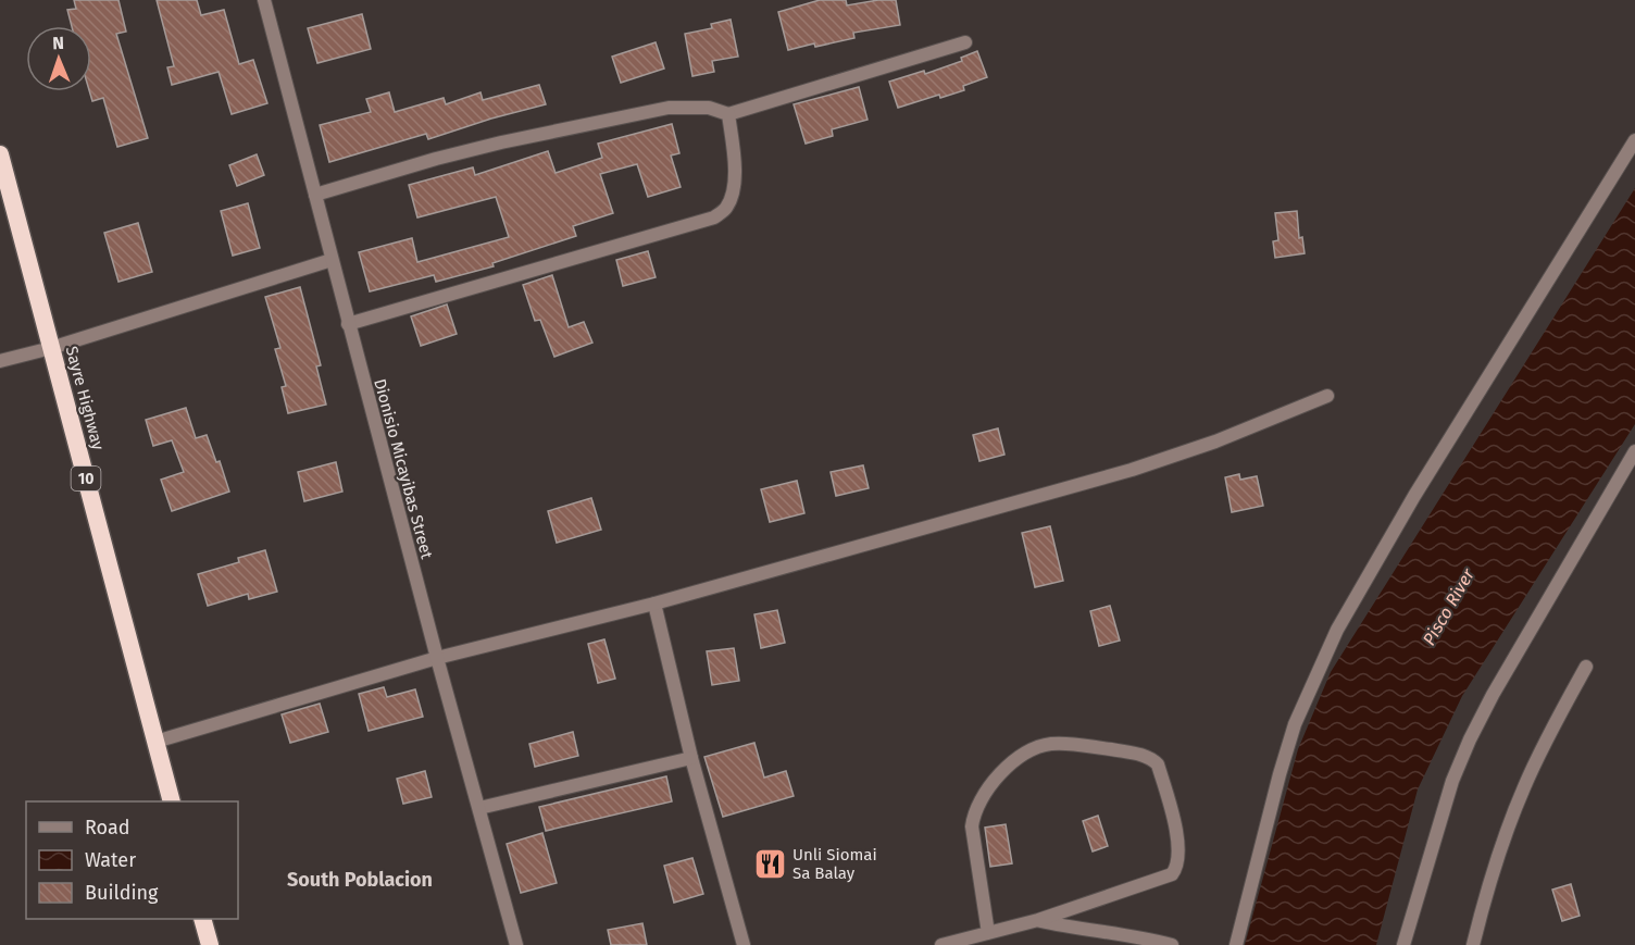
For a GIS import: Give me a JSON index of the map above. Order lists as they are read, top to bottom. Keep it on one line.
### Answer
{"streets":{"highway":["Sayre Highway","10"],"street":["Dionisio Micayibas Street"]},"districts":["South Poblacion"],"water":["Pisco River"],"places":{"restaurant":["Unli Siomai Sa Balay"]},"legend":["Road","Water","Building"],"north":"top"}
